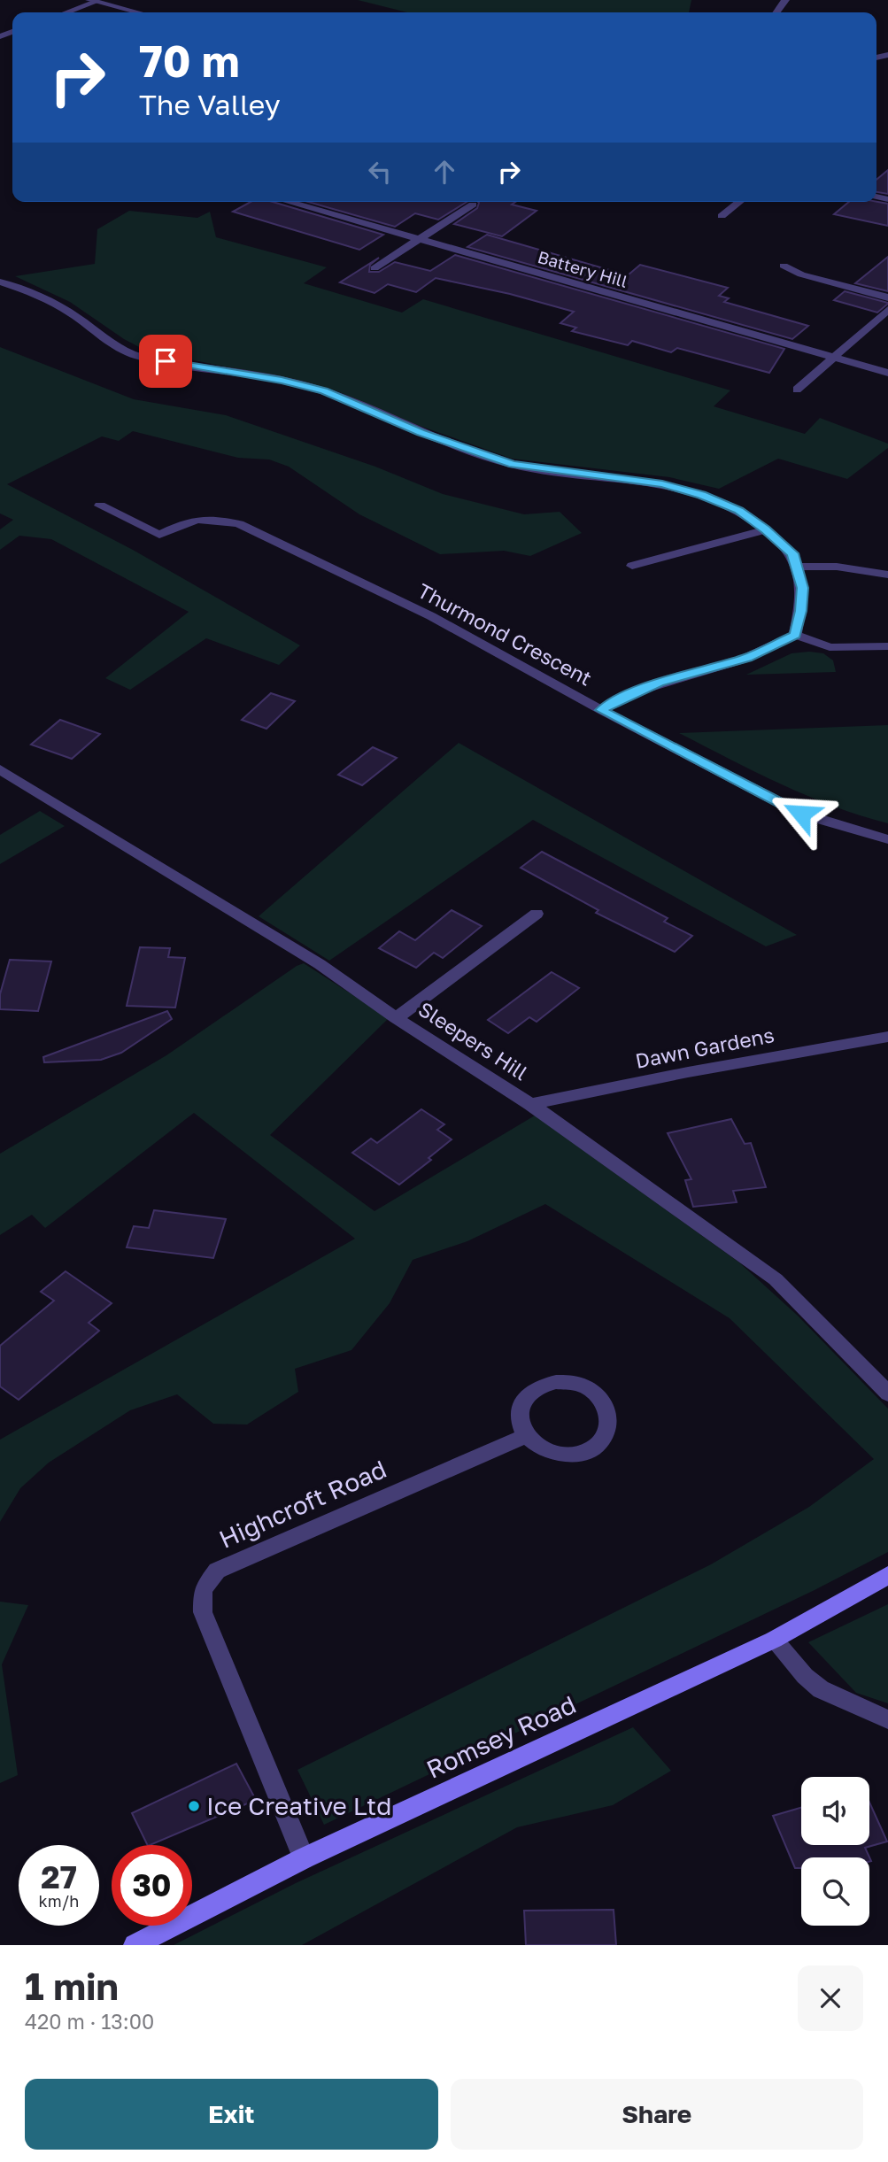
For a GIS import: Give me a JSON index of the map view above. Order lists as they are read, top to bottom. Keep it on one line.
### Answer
{"streets":{"main road":["Romsey Road"],"street":["Battery Hill","Thurmond Crescent","Sleepers Hill","Dawn Gardens","Highcroft Road"]},"crossings":[["Sleepers Hill","Dawn Gardens"],["Highcroft Road","Romsey Road"]],"places":["Ice Creative Ltd"],"page":{"turn":["70 m","The Valley"],"speed":"27 km/h","limit":"30","heading":["1 min","420 m · 13:00"],"buttons":["Exit","Share"]}}
